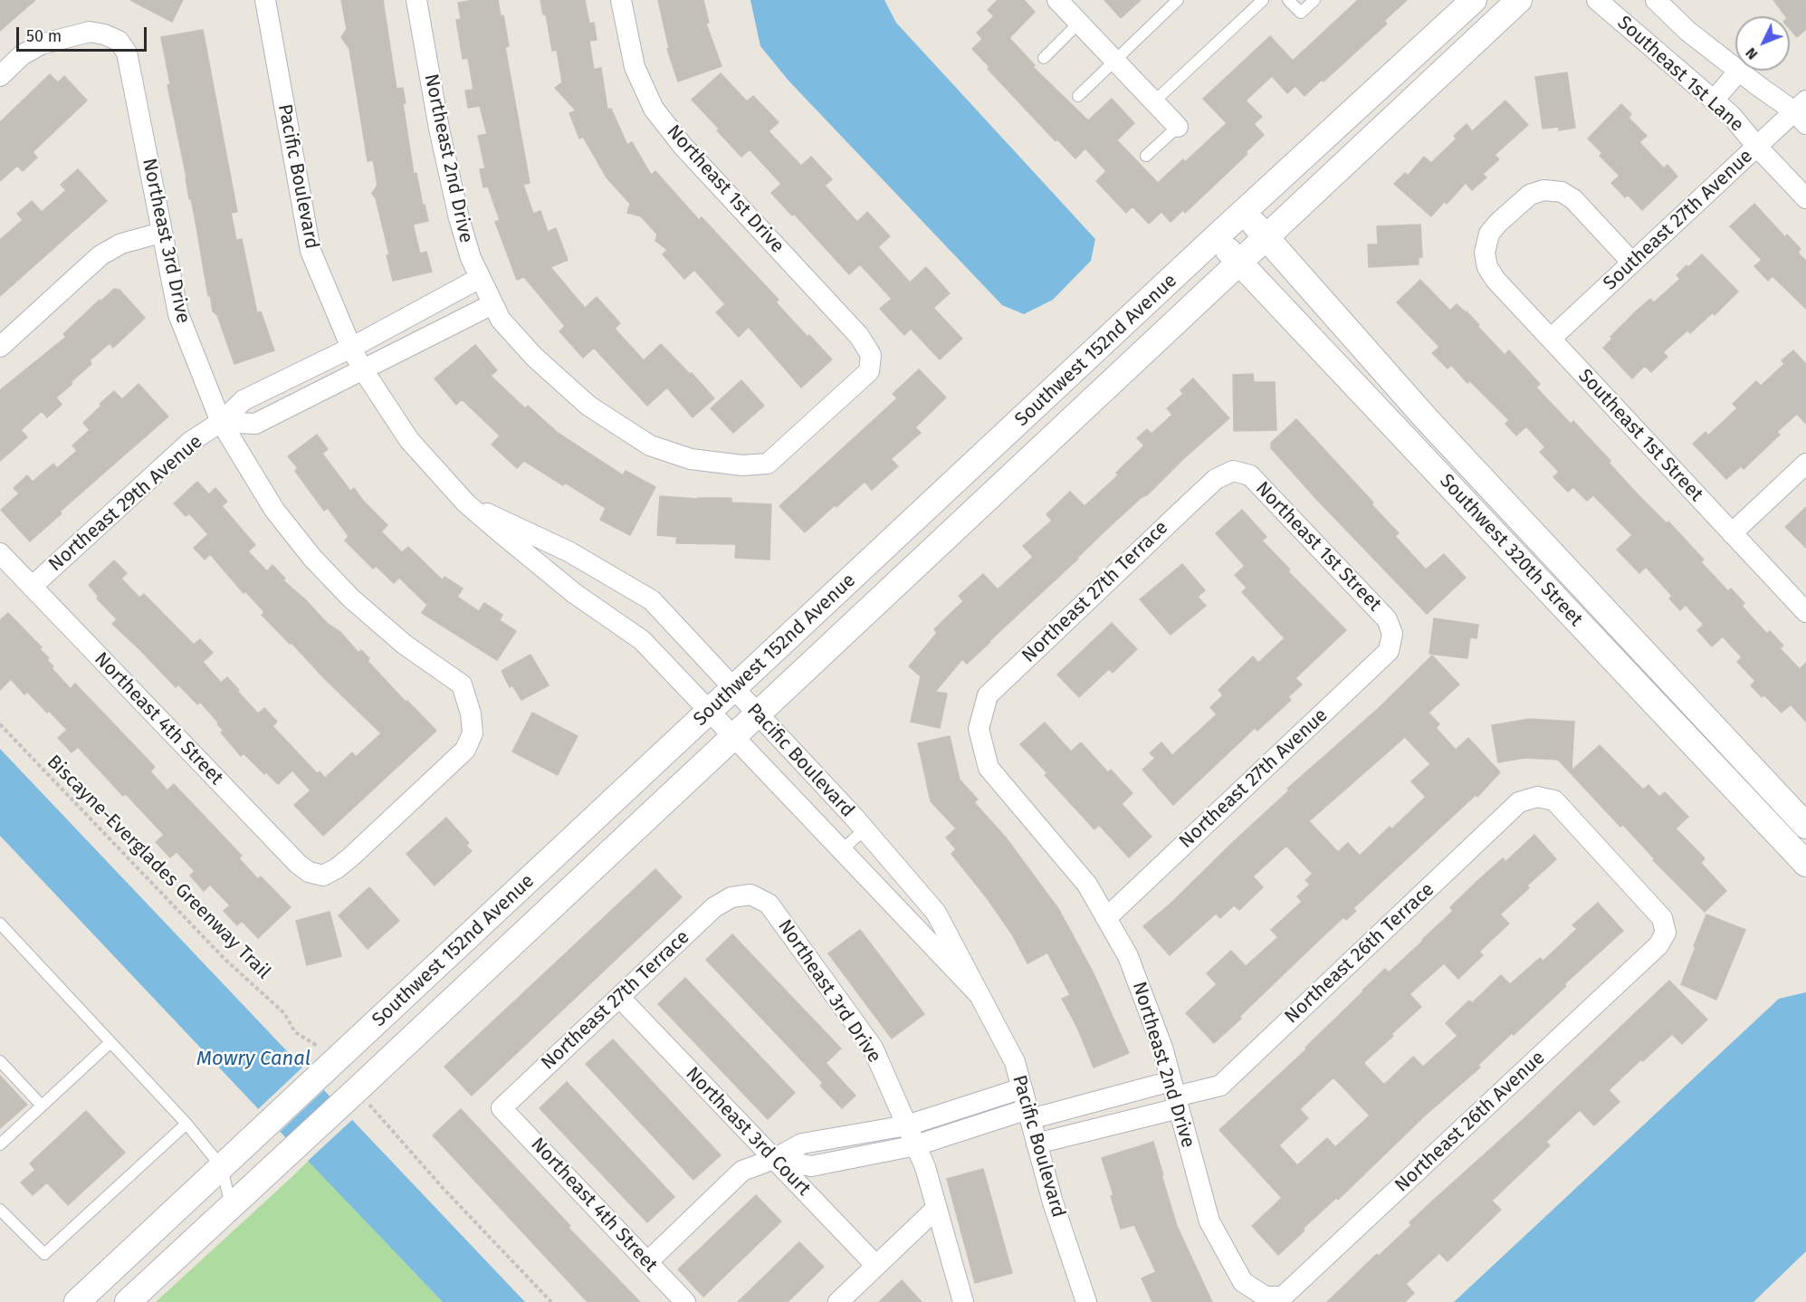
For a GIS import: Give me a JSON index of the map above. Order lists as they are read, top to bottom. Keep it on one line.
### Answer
{"streets":{"street":["Southeast 1st Lane","Northeast 2nd Drive","Pacific Boulevard","Northeast 1st Drive","Southeast 27th Avenue","Northeast 3rd Drive","Southwest 152nd Avenue","Southeast 1st Street","Northeast 29th Avenue","Northeast 1st Street","Southwest 320th Street","Northeast 27th Terrace","Northeast 4th Street","Northeast 27th Avenue","Northeast 26th Terrace","Northeast 26th Avenue","Northeast 3rd Court"],"path":["Biscayne-Everglades Greenway Trail"]},"crossings":[["Southeast 1st Lane","Southeast 27th Avenue"],["Northeast 2nd Drive","Northeast 1st Drive"],["Northeast 2nd Drive","Northeast 29th Avenue"],["Northeast 2nd Drive","Northeast 27th Terrace"],["Northeast 2nd Drive","Northeast 27th Avenue"],["Northeast 2nd Drive","Northeast 26th Terrace"],["Northeast 2nd Drive","Northeast 26th Avenue"],["Pacific Boulevard","Southwest 152nd Avenue"],["Pacific Boulevard","Northeast 29th Avenue"],["Southeast 27th Avenue","Southeast 1st Street"],["Northeast 3rd Drive","Northeast 29th Avenue"],["Northeast 3rd Drive","Northeast 27th Terrace"],["Northeast 3rd Drive","Northeast 4th Street"],["Southwest 152nd Avenue","Southwest 320th Street"],["Southwest 152nd Avenue","Biscayne-Everglades Greenway Trail"],["Northeast 29th Avenue","Northeast 4th Street"],["Northeast 1st Street","Northeast 27th Terrace"],["Northeast 1st Street","Northeast 27th Avenue"],["Northeast 27th Terrace","Northeast 4th Street"],["Northeast 27th Terrace","Northeast 3rd Court"],["Northeast 26th Terrace","Northeast 26th Avenue"]],"water":["Mowry Canal"],"scale_bar":"50 m","north":"bottom left"}
